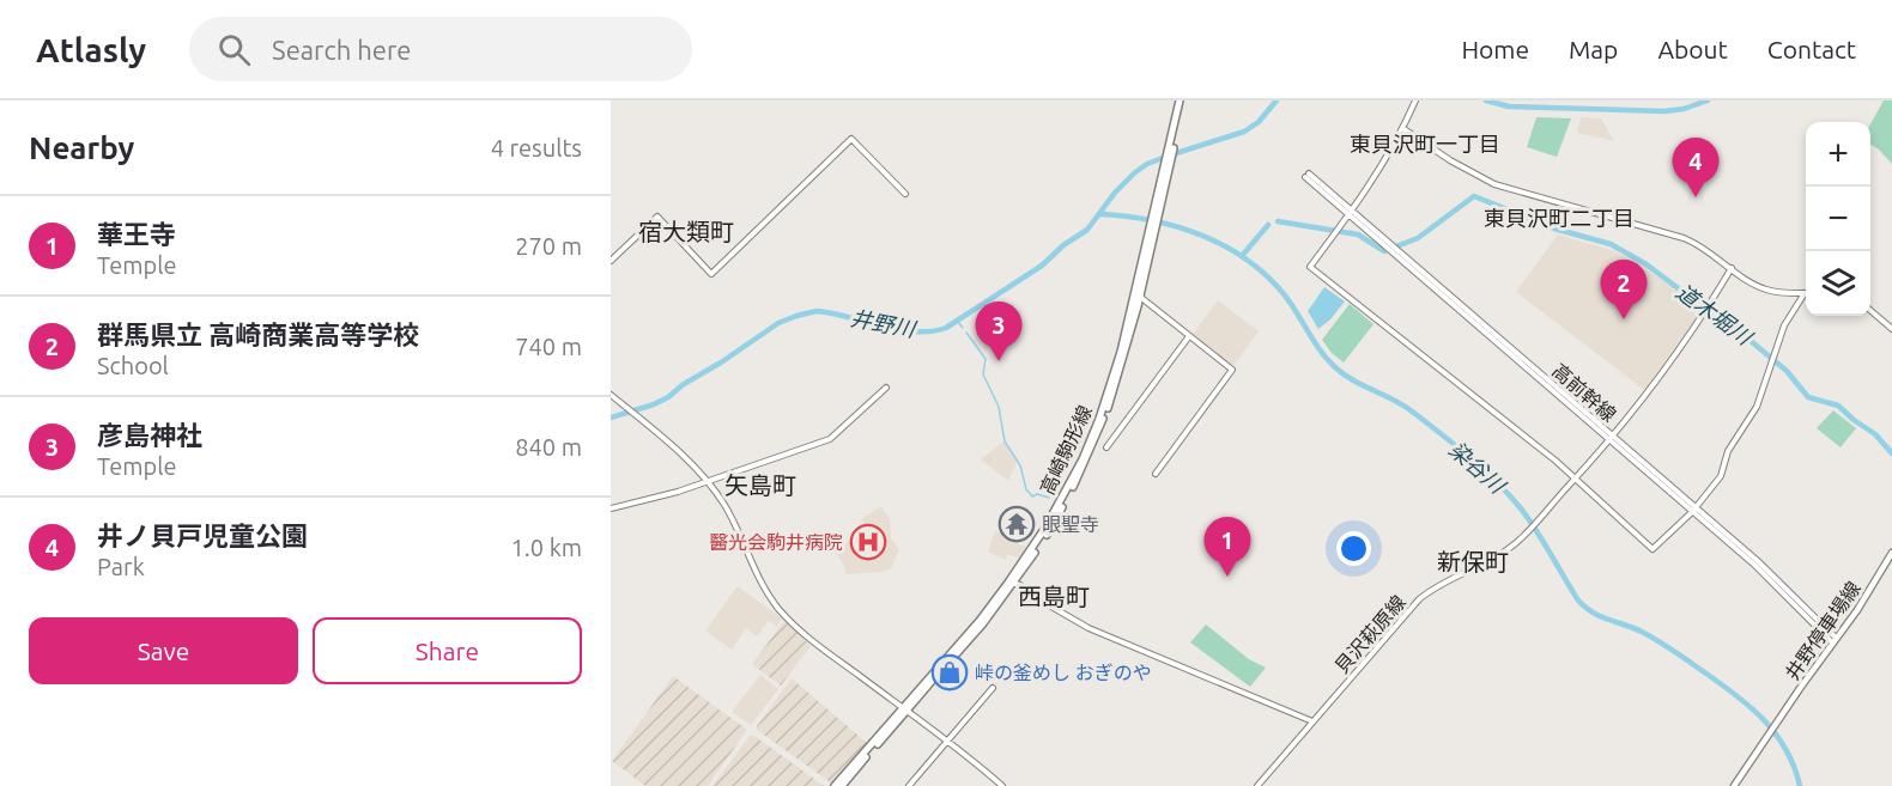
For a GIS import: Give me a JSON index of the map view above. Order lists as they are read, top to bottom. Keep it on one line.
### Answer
{"streets":{"main road":["高崎駒形線","井野停車場線"],"street":["高前幹線","貝沢萩原線"]},"crossings":[["高前幹線","井野停車場線"],["高前幹線","貝沢萩原線"]],"districts":["東貝沢町一丁目","東貝沢町二丁目","宿大類町","矢島町","新保町","西島町"],"water":["道木堀川","井野川","染谷川"],"places":{"temple":["眼聖寺"],"hospital":["醫光会駒井病院"],"shop":["峠の釜めし おぎのや"]},"page":{"header":"Atlasly","search":"Search here","nav":["Home","Map","About","Contact"],"heading":["Nearby","4 results"],"map_buttons":["+","−"],"pins":["4","2","3","1"],"list":[{"mark":"1","name":"華王寺","note":"Temple","value":"270 m"},{"mark":"2","name":"群馬県立 高崎商業高等学校","note":"School","value":"740 m"},{"mark":"3","name":"彦島神社","note":"Temple","value":"840 m"},{"mark":"4","name":"井ノ貝戸児童公園","note":"Park","value":"1.0 km"}],"buttons":["Save","Share"]}}
